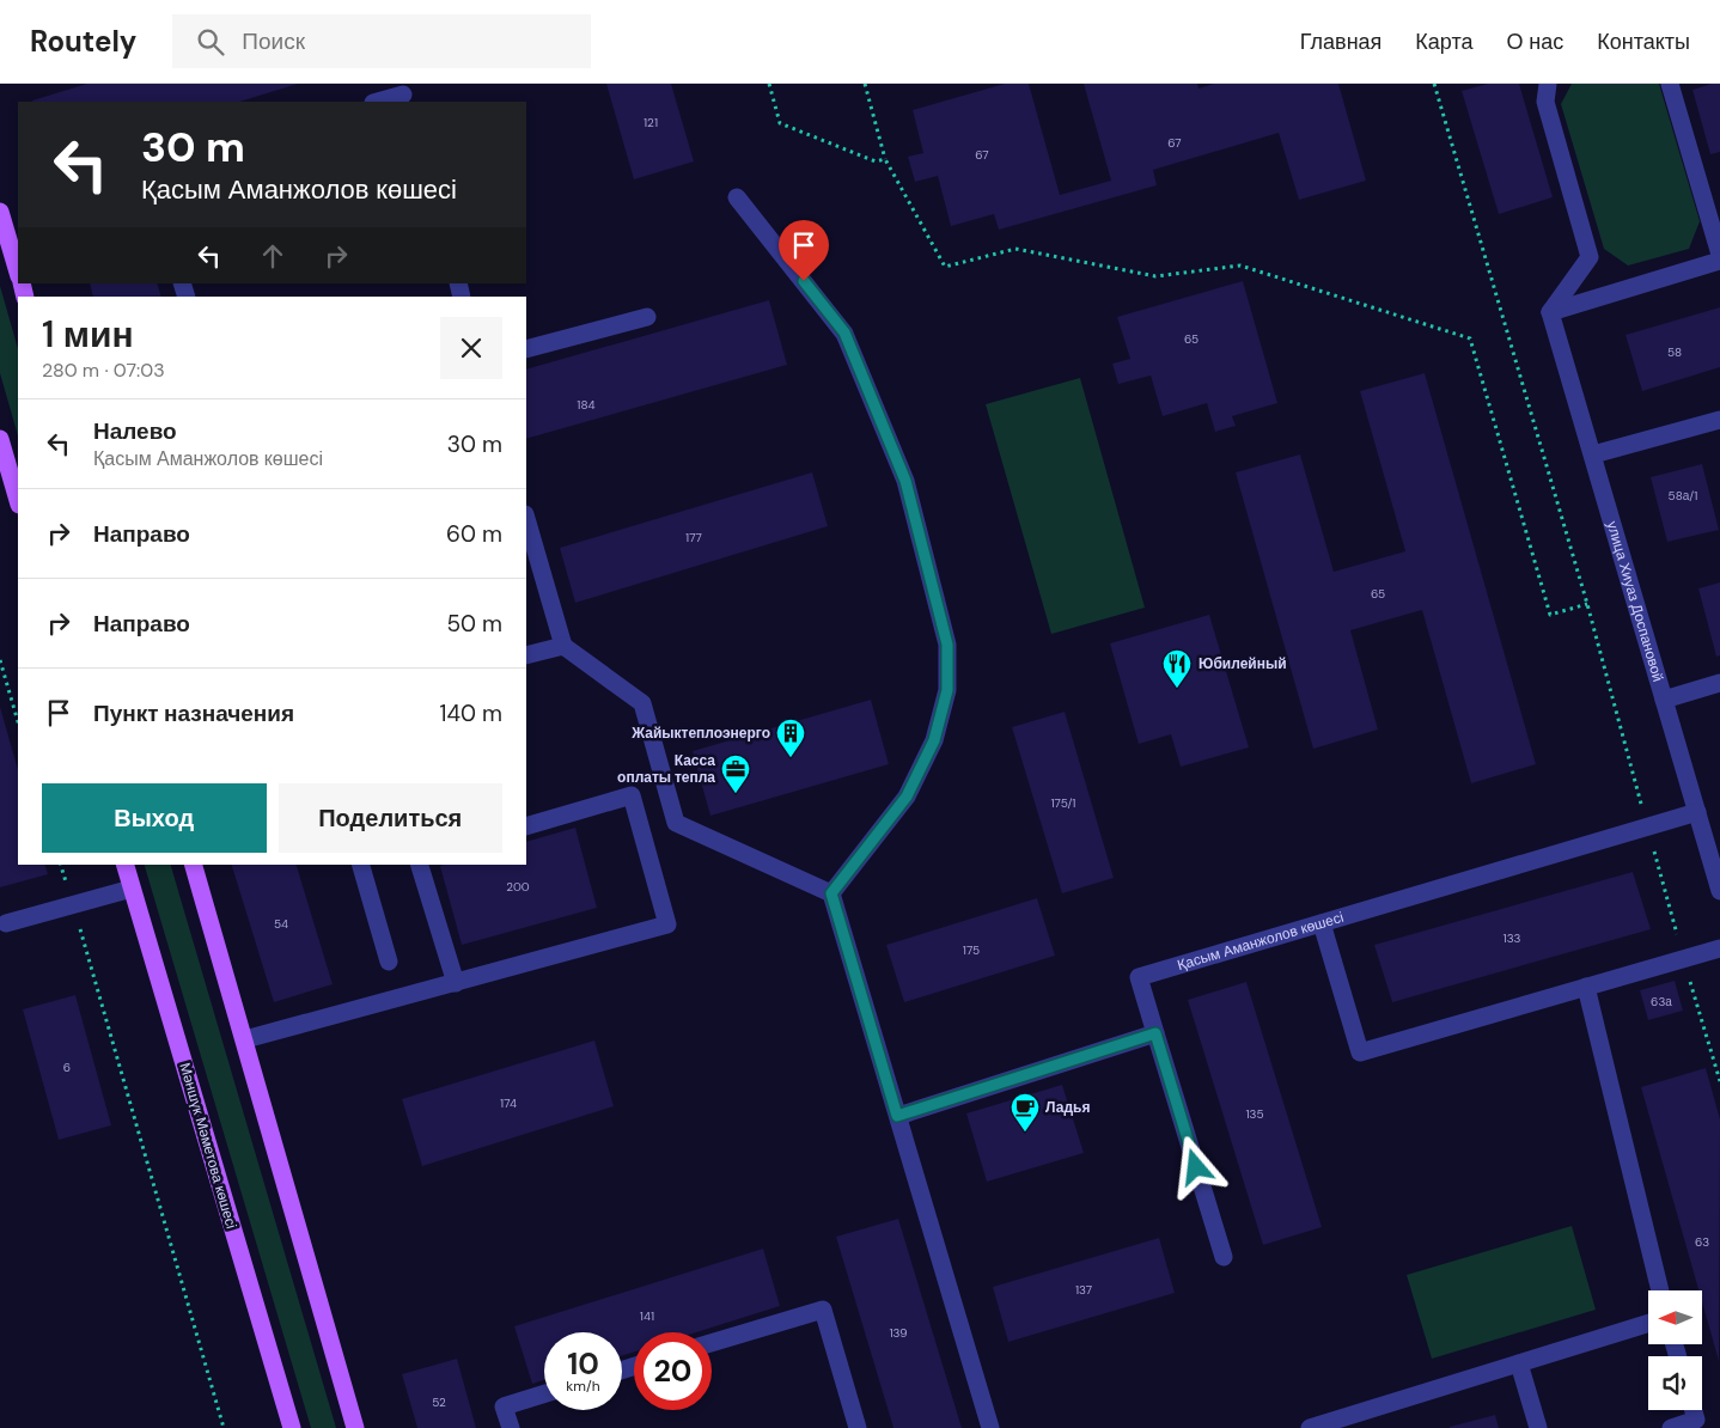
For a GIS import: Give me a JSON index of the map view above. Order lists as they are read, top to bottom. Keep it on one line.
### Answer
{"streets":{"main road":["Мәншүк Мәметова көшесі"],"street":["улица Хиуаз Доспановой","Қасым Аманжолов көшесі"]},"crossings":[["улица Хиуаз Доспановой","Қасым Аманжолов көшесі"]],"places":{"restaurant":["Юбилейный"],"building":["Жайыктеплоэнерго"],"office":["Касса оплаты тепла"],"cafe":["Ладья"]},"house_numbers":["121","67","67","65","58","184","58а/1","177","65","175/1","200","54","133","175","63а","6","174","135","63","137","141","139","52"],"north":"left","page":{"header":"Routely","search":"Поиск","nav":["Главная","Карта","О нас","Контакты"],"turn":["30 m","Қасым Аманжолов көшесі"],"heading":["1 мин","280 m · 07:03"],"list":[{"name":"Налево","note":"Қасым Аманжолов көшесі","value":"30 m"},{"name":"Направо","value":"60 m"},{"name":"Направо","value":"50 m"},{"name":"Пункт назначения","value":"140 m"}],"buttons":["Выход","Поделиться"],"speed":"10 km/h","limit":"20"}}
